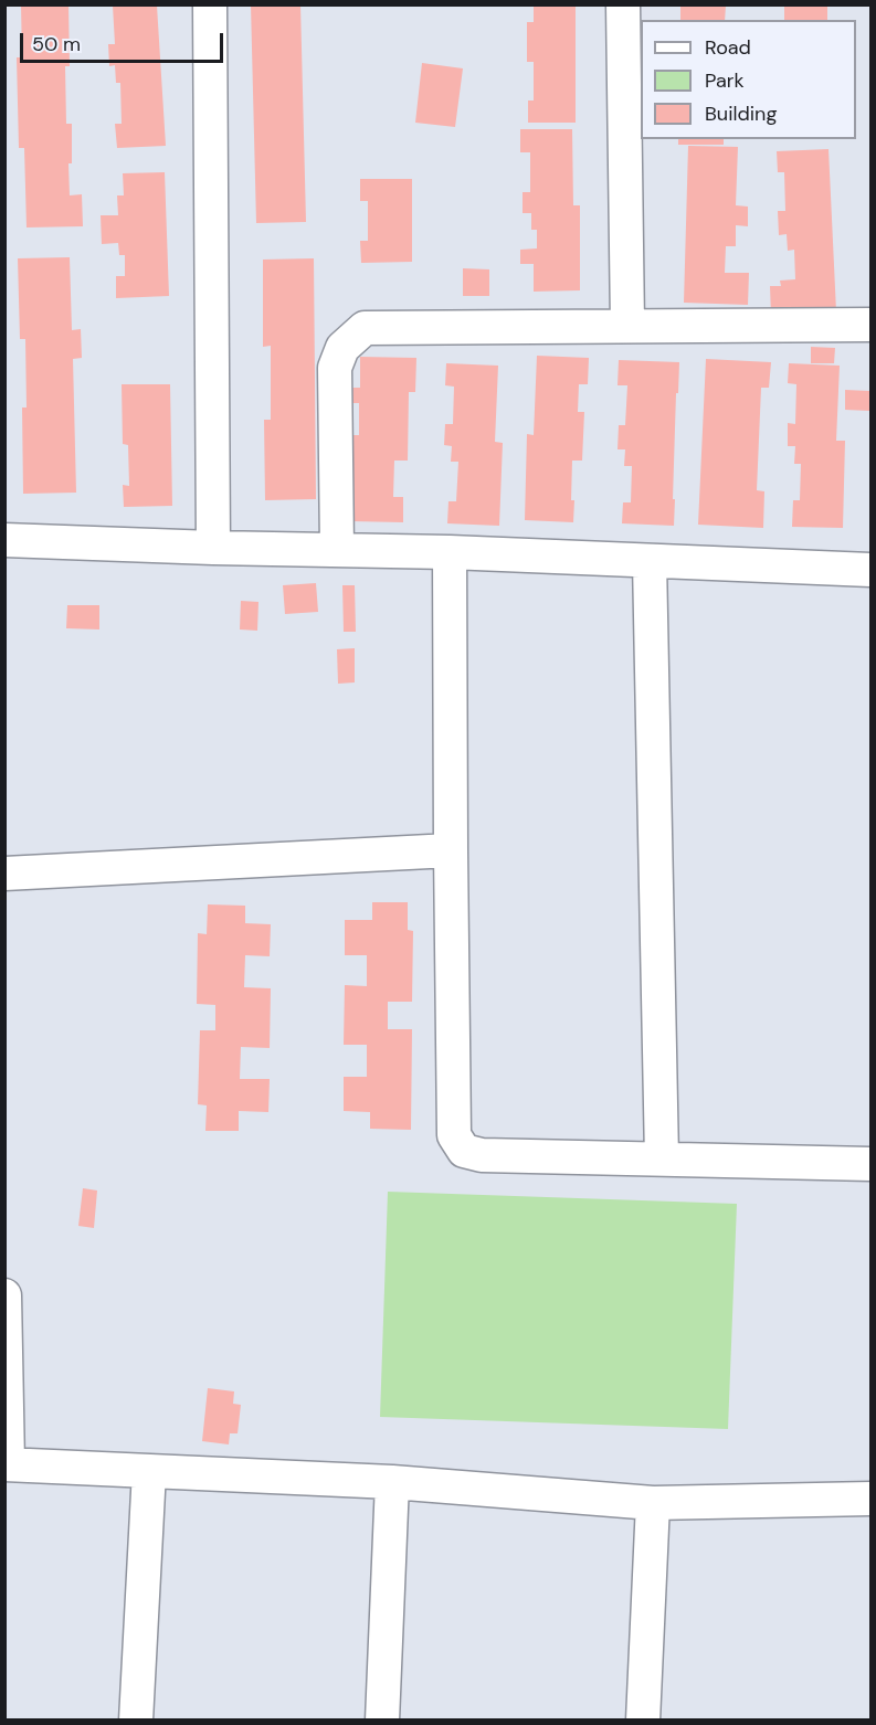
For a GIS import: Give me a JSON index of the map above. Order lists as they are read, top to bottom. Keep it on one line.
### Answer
{"legend":["Road","Park","Building"],"scale_bar":"50 m"}
